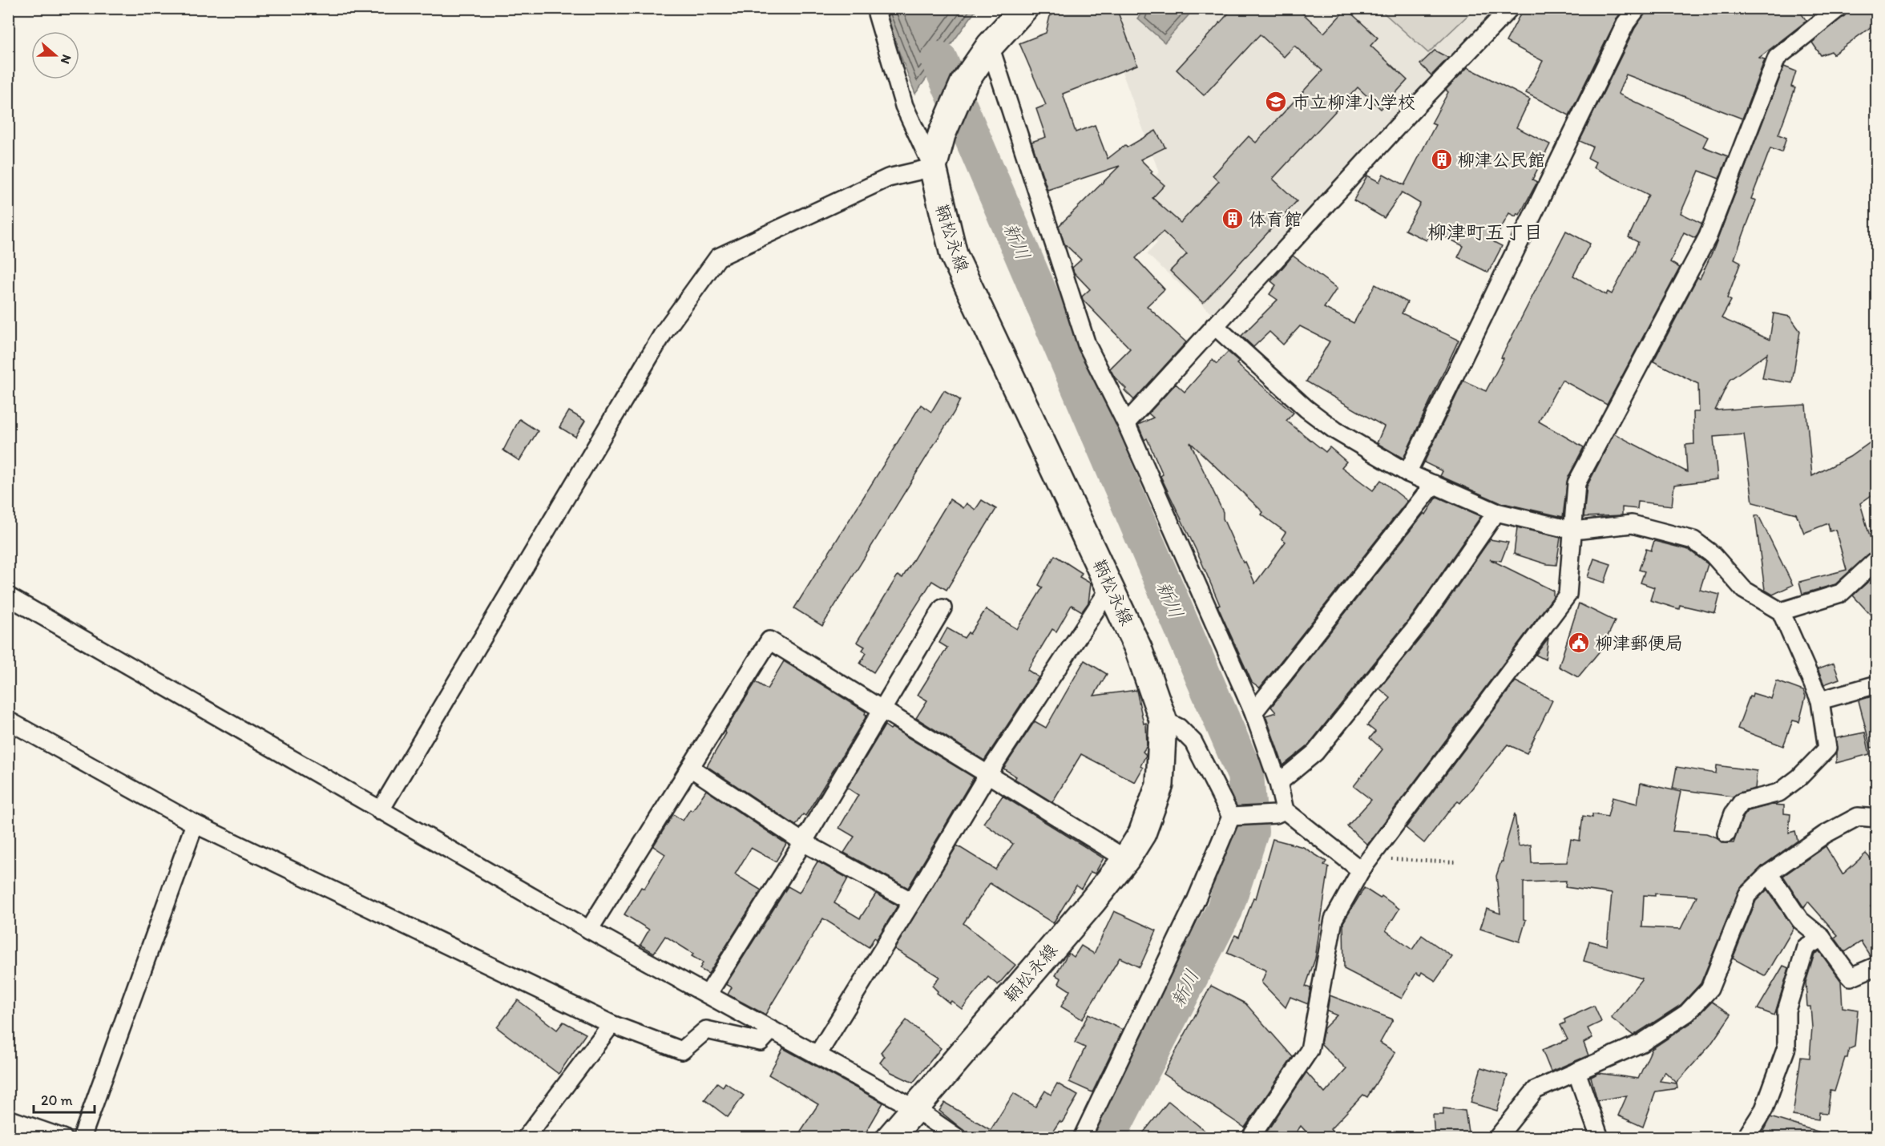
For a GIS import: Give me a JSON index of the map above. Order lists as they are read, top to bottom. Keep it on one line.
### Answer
{"streets":{"main road":["鞆松永線"]},"districts":["柳津町五丁目"],"water":["新川"],"places":{"school or university":["市立柳津小学校"],"building":["柳津公民館","体育館"],"public building":["柳津郵便局"]},"scale_bar":"20 m","north":"right"}
